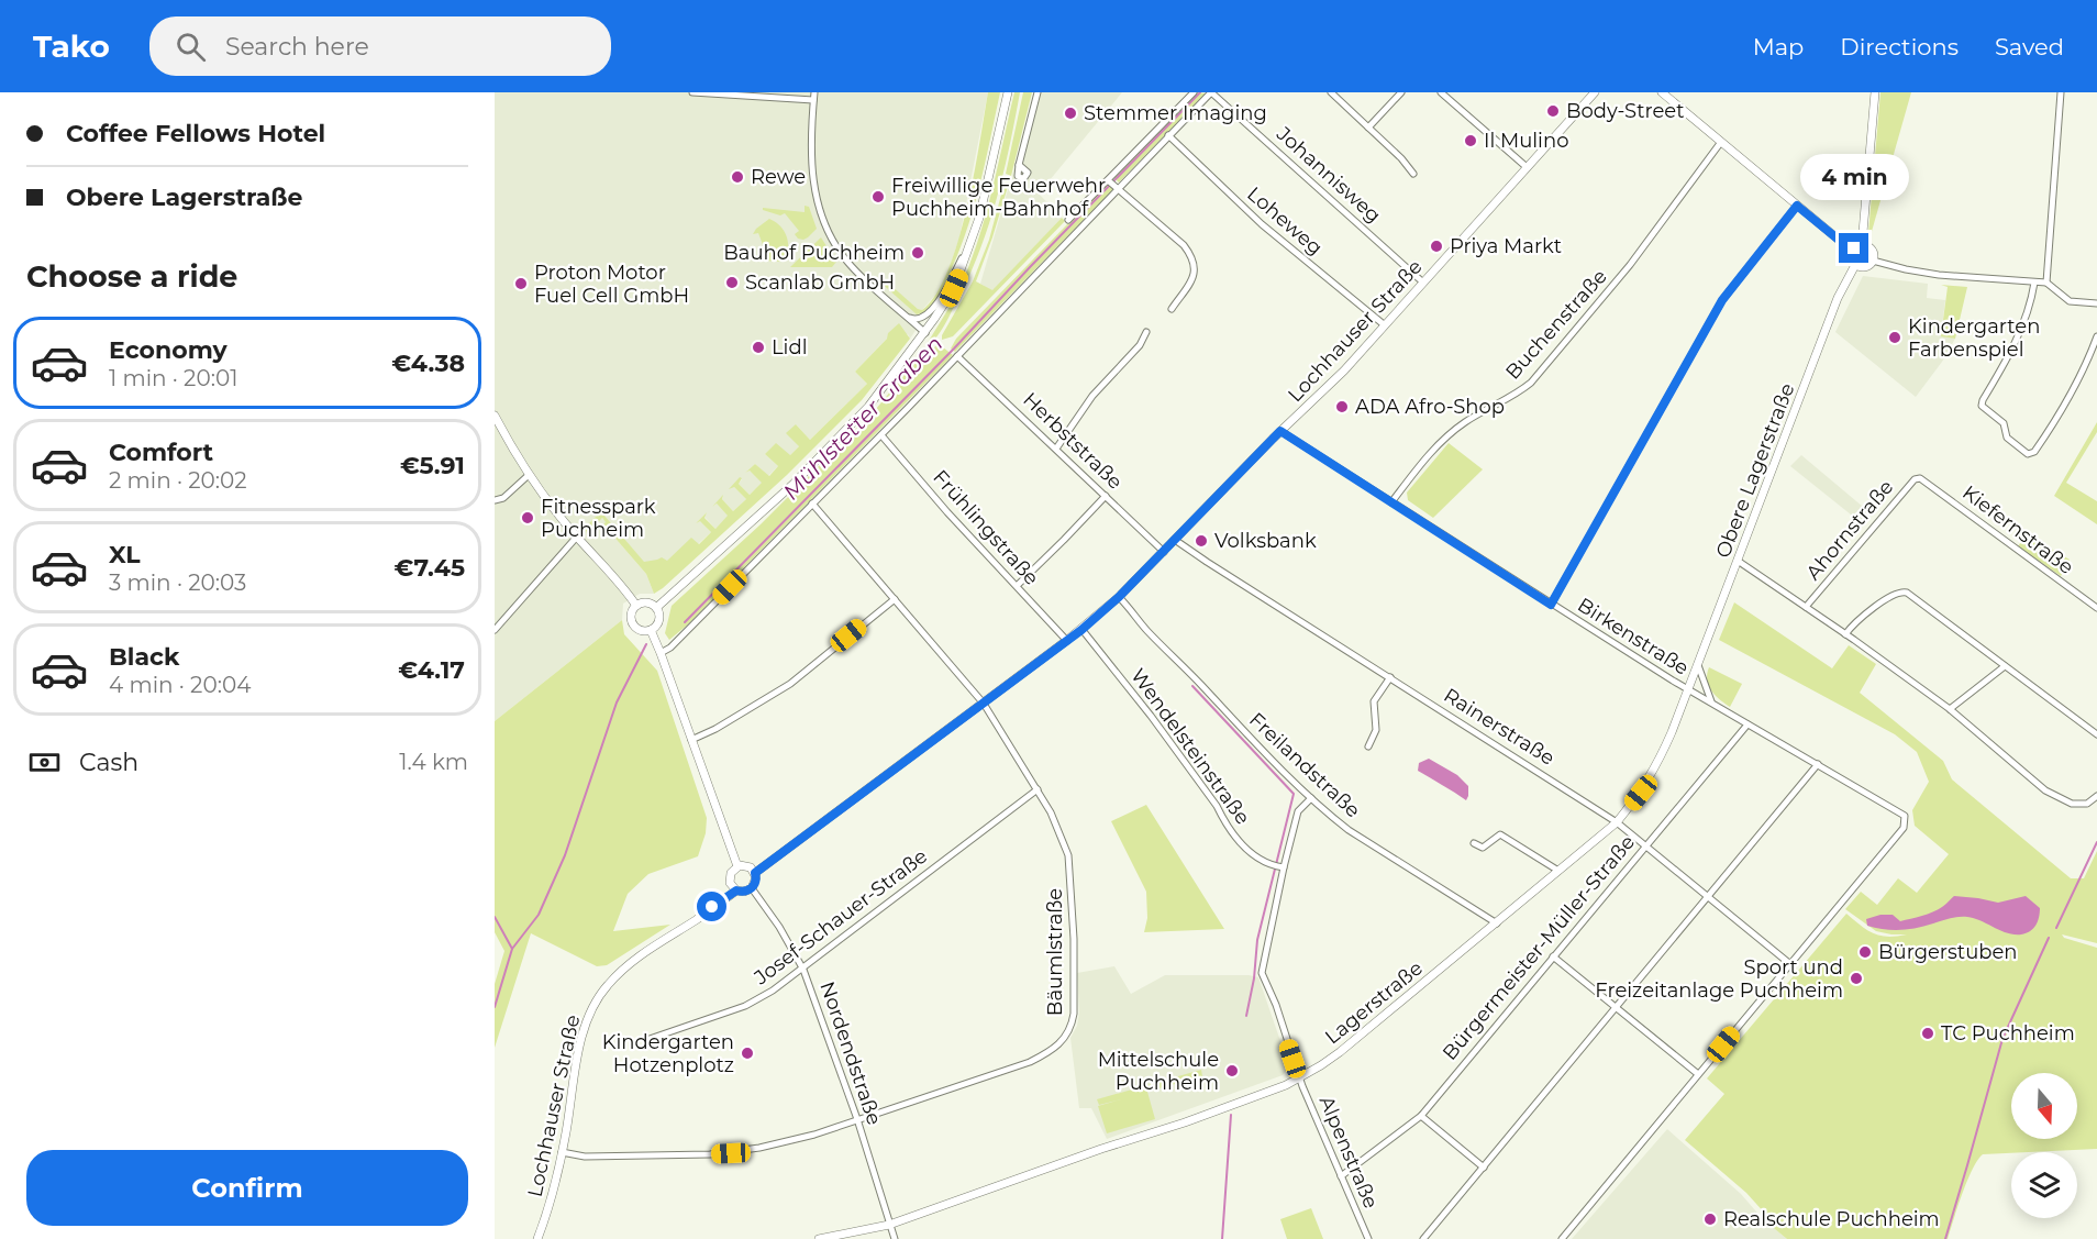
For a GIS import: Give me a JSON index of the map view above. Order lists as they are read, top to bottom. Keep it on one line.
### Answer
{"streets":{"street":["Johannisweg","Loheweg","Buchenstraße","Lochhauser Straße","Herbststraße","Obere Lagerstraße","Frühlingstraße","Ahornstraße","Kiefernstraße","Birkenstraße","Rainerstraße","Wendelsteinstraße","Freilandstraße","Josef-Schauer-Straße","Bürgermeister-Müller-Straße","Bäumlstraße","Lagerstraße","Nordendstraße","Alpenstraße"]},"crossings":[["Johannisweg","Lochhauser Straße"],["Loheweg","Lochhauser Straße"],["Buchenstraße","Birkenstraße"],["Lochhauser Straße","Herbststraße"],["Lochhauser Straße","Frühlingstraße"],["Lochhauser Straße","Birkenstraße"],["Lochhauser Straße","Rainerstraße"],["Lochhauser Straße","Wendelsteinstraße"],["Lochhauser Straße","Freilandstraße"],["Lochhauser Straße","Bäumlstraße"],["Lochhauser Straße","Nordendstraße"],["Obere Lagerstraße","Birkenstraße"],["Obere Lagerstraße","Lagerstraße"],["Ahornstraße","Kiefernstraße"],["Birkenstraße","Rainerstraße"],["Birkenstraße","Bürgermeister-Müller-Straße"],["Birkenstraße","Lagerstraße"],["Rainerstraße","Bürgermeister-Müller-Straße"],["Rainerstraße","Lagerstraße"],["Wendelsteinstraße","Alpenstraße"],["Freilandstraße","Lagerstraße"],["Freilandstraße","Alpenstraße"],["Josef-Schauer-Straße","Bäumlstraße"],["Josef-Schauer-Straße","Nordendstraße"],["Bürgermeister-Müller-Straße","Alpenstraße"],["Bäumlstraße","Nordendstraße"],["Lagerstraße","Nordendstraße"],["Lagerstraße","Alpenstraße"]],"water":["Mühlstetter Graben"],"places":["Body-Street","Stemmer Imaging","Il Mulino","Rewe","Freiwillige Feuerwehr Puchheim-Bahnhof","Priya Markt","Bauhof Puchheim","Scanlab GmbH","Proton Motor Fuel Cell GmbH","Kindergarten Farbenspiel","Lidl","ADA Afro-Shop","Fitnesspark Puchheim","Volksbank","Bürgerstuben","Sport und Freizeitanlage Puchheim","TC Puchheim","Kindergarten Hotzenplotz","Mittelschule Puchheim","Realschule Puchheim"],"north":"bottom","page":{"header":"Tako","search":"Search here","nav":["Map","Directions","Saved"],"banner":["Coffee Fellows Hotel","Obere Lagerstraße"],"bubble":"4 min","heading":"Choose a ride","list":[{"name":"Economy","note":"1 min · 20:01","value":"€4.38"},{"name":"Comfort","note":"2 min · 20:02","value":"€5.91"},{"name":"XL","note":"3 min · 20:03","value":"€7.45"},{"name":"Black","note":"4 min · 20:04","value":"€4.17"}],"pay":["Cash","1.4 km"],"buttons":"Confirm"}}
